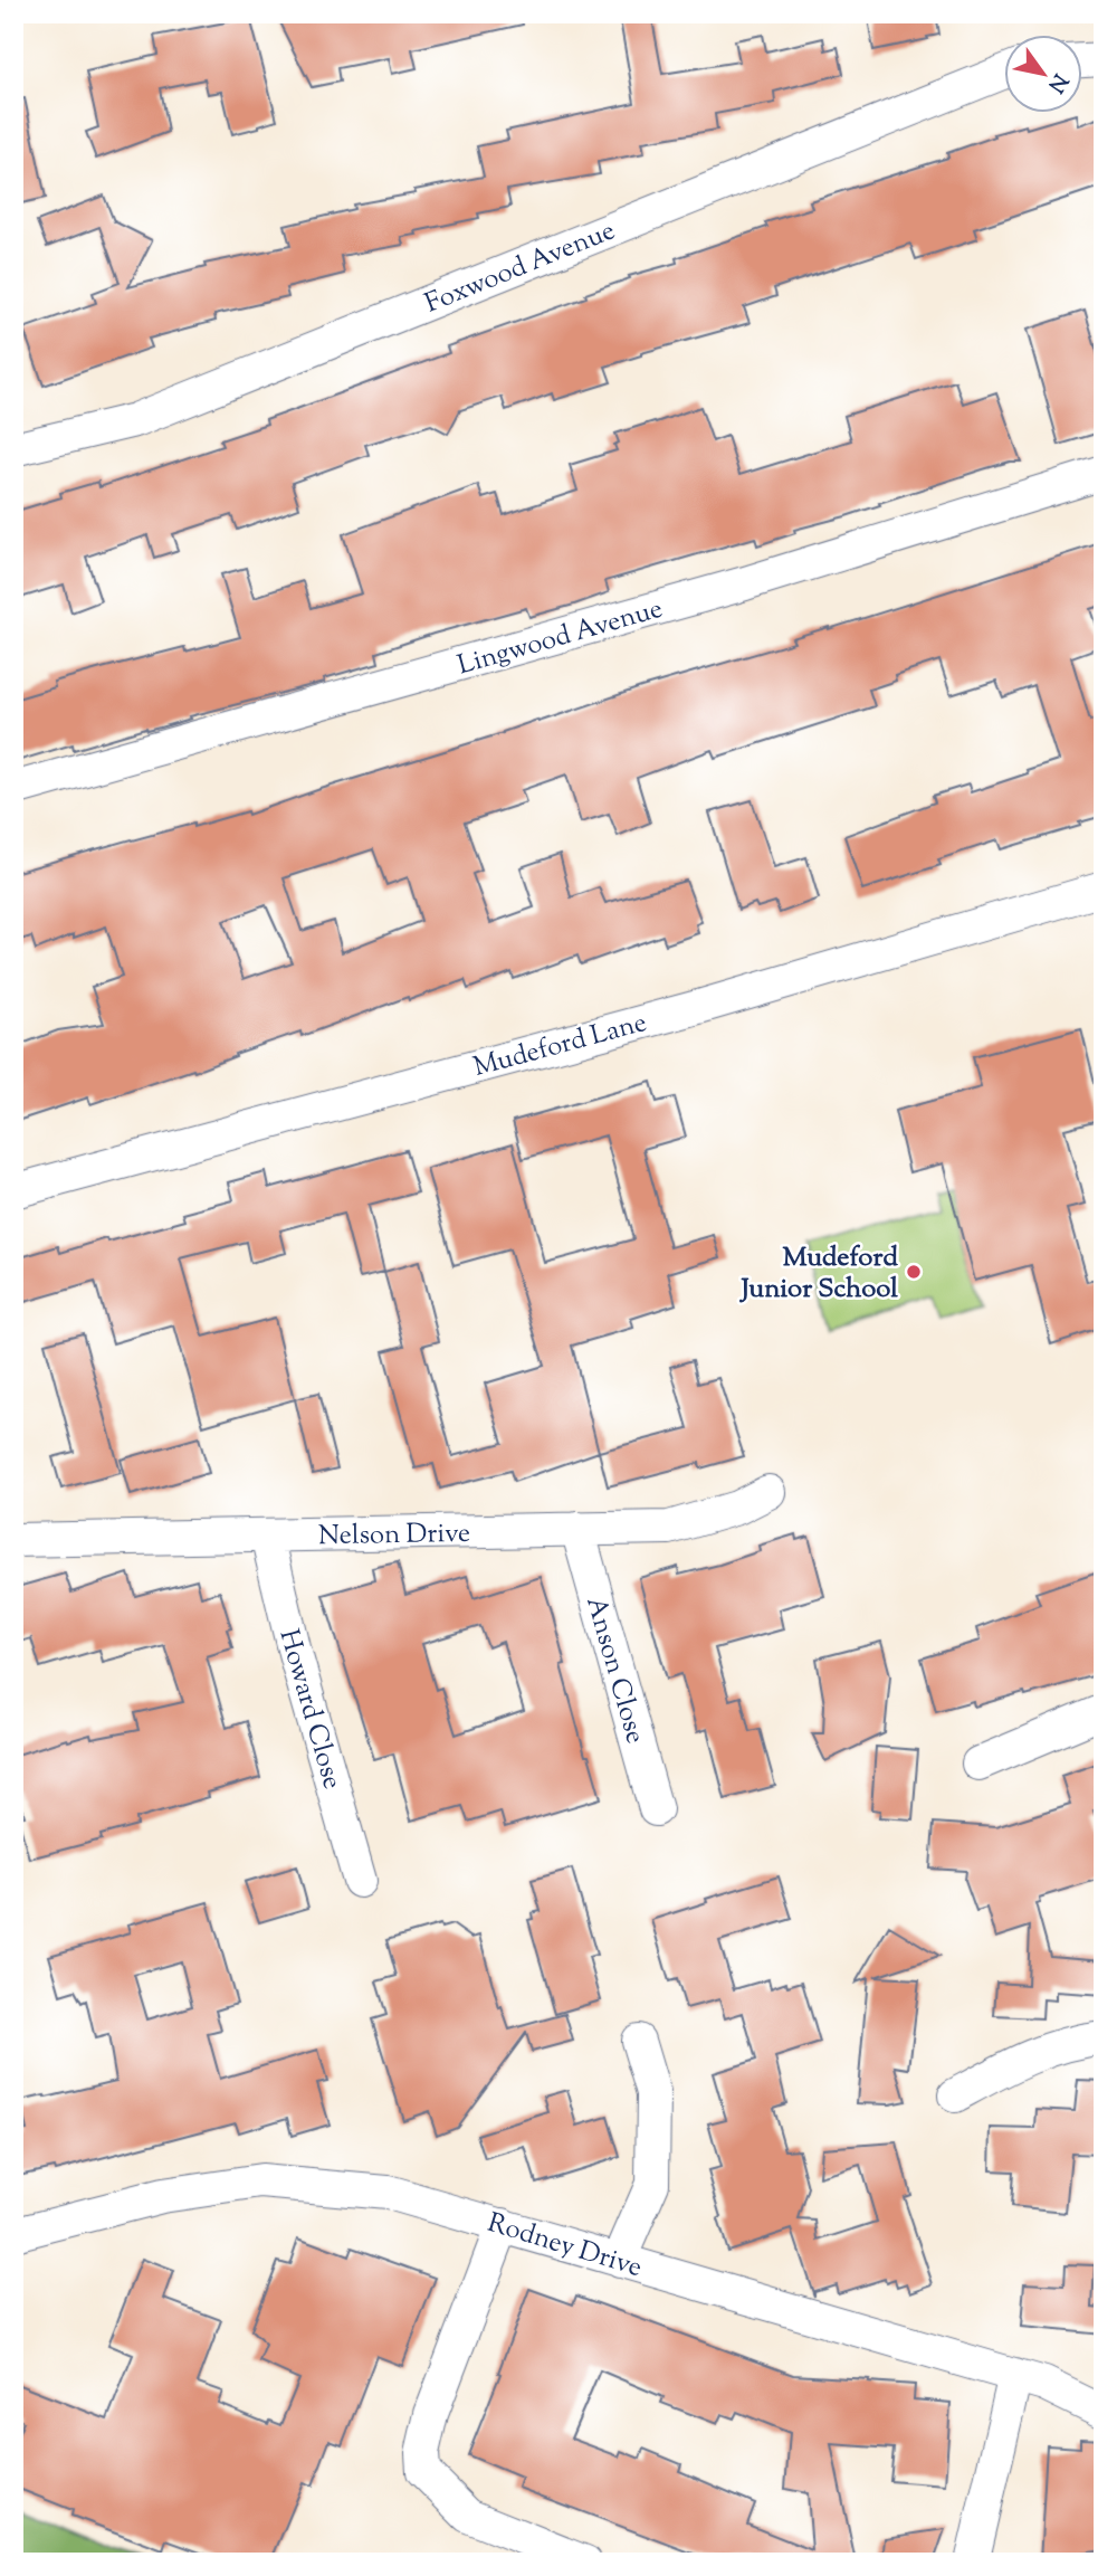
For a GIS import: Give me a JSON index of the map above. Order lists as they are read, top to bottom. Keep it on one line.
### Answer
{"streets":{"street":["Foxwood Avenue","Lingwood Avenue","Mudeford Lane","Nelson Drive","Anson Close","Howard Close","Rodney Drive"]},"crossings":[["Nelson Drive","Anson Close"],["Nelson Drive","Howard Close"]],"places":["Mudeford Junior School"],"north":"bottom right"}
